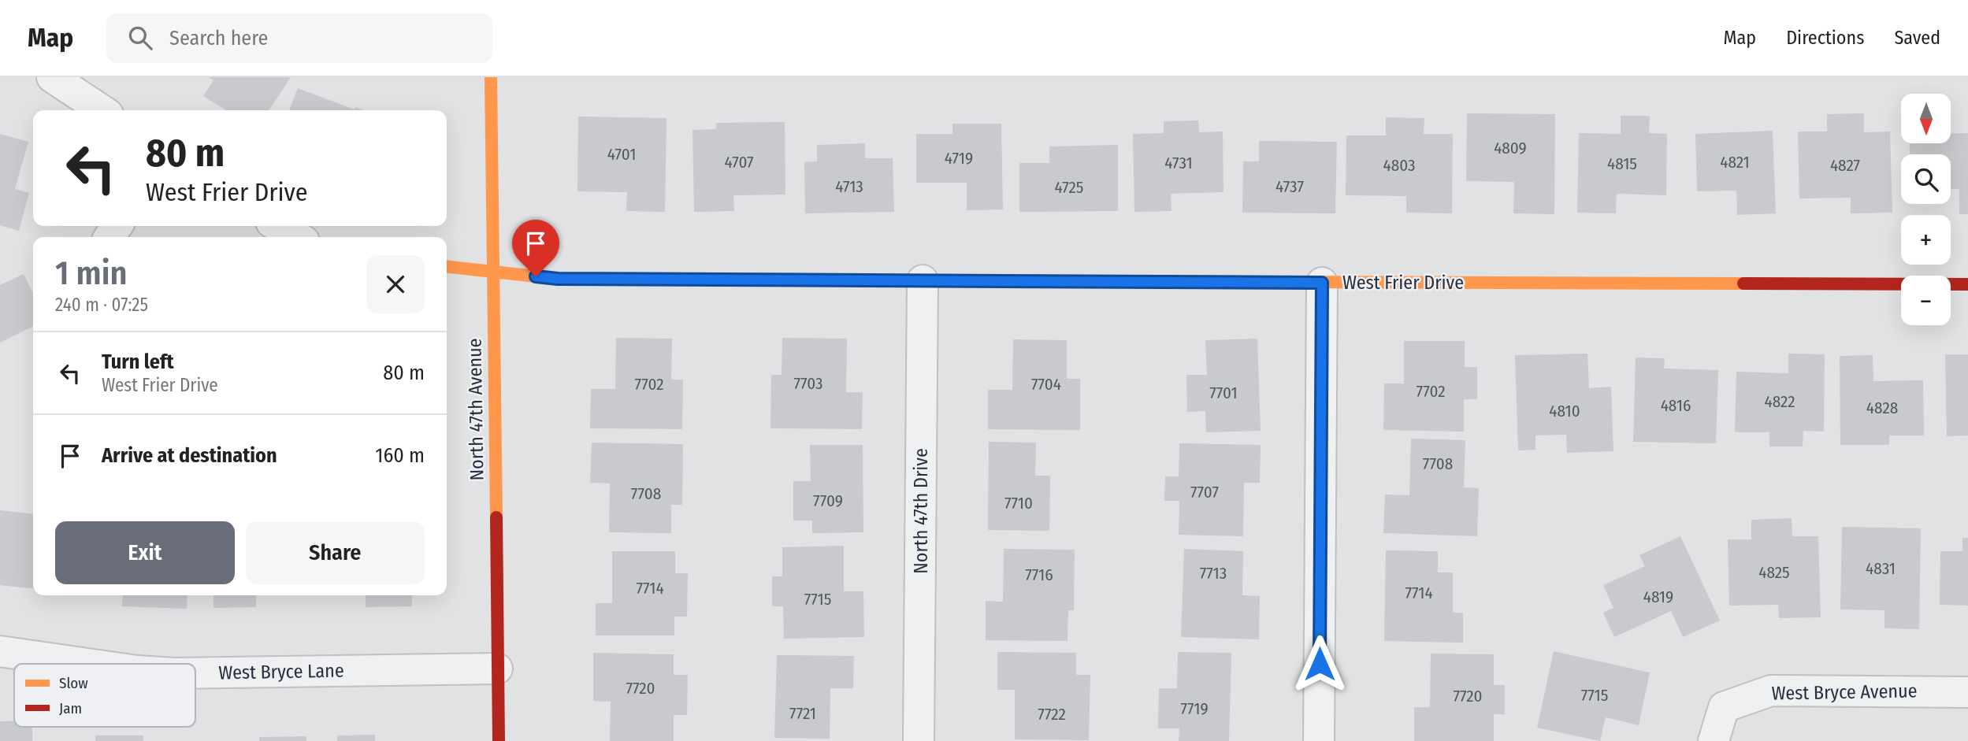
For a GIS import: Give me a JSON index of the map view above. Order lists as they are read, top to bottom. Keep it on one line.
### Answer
{"streets":{"street":["West Frier Drive","North 47th Avenue","North 47th Drive","West Bryce Lane","West Bryce Avenue"]},"crossings":[["West Frier Drive","North 47th Avenue"],["West Frier Drive","North 47th Drive"],["North 47th Avenue","West Bryce Lane"]],"house_numbers":["4809","4701","4719","4707","4821","4731","4815","4803","4827","4713","4737","4725","7703","7702","7704","7702","7701","4822","4816","4828","4810","7708","7707","7708","7709","7710","4831","4825","7713","7716","7714","7714","4819","7715","7720","7715","7720","7719","7721","7722"],"legend":["Slow","Jam"],"north":"bottom","page":{"header":"Map","search":"Search here","nav":["Map","Directions","Saved"],"map_buttons":["+","−"],"turn":["80 m","West Frier Drive"],"heading":["1 min","240 m · 07:25"],"list":[{"name":"Turn left","note":"West Frier Drive","value":"80 m"},{"name":"Arrive at destination","value":"160 m"}],"buttons":["Exit","Share"]}}
